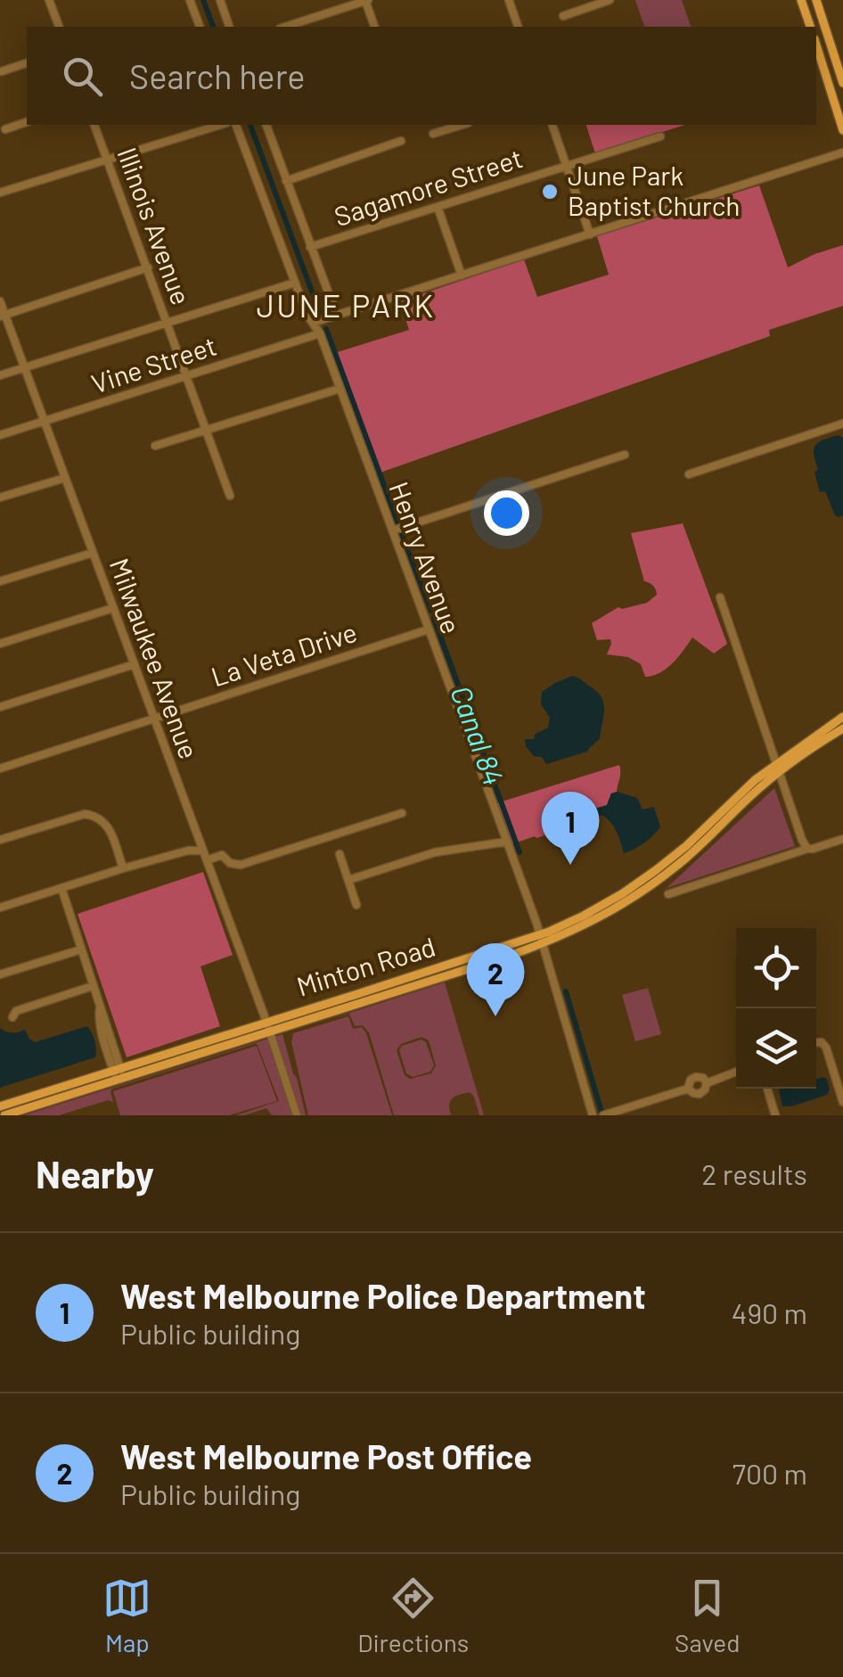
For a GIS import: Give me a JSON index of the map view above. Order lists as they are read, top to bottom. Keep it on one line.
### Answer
{"streets":{"main road":["Minton Road"],"street":["Sagamore Street","Illinois Avenue","Vine Street","Henry Avenue","La Veta Drive","Milwaukee Avenue"]},"crossings":[["Illinois Avenue","Vine Street"],["Vine Street","Henry Avenue"],["Vine Street","Milwaukee Avenue"],["Henry Avenue","La Veta Drive"],["Henry Avenue","Minton Road"],["La Veta Drive","Milwaukee Avenue"],["Milwaukee Avenue","Minton Road"]],"districts":["JUNE PARK"],"water":["Canal 84"],"places":["June Park Baptist Church"],"page":{"search":"Search here","pins":["1","2"],"heading":["Nearby","2 results"],"list":[{"mark":"1","name":"West Melbourne Police Department","note":"Public building","value":"490 m"},{"mark":"2","name":"West Melbourne Post Office","note":"Public building","value":"700 m"}],"nav":["Map","Directions","Saved"]}}
